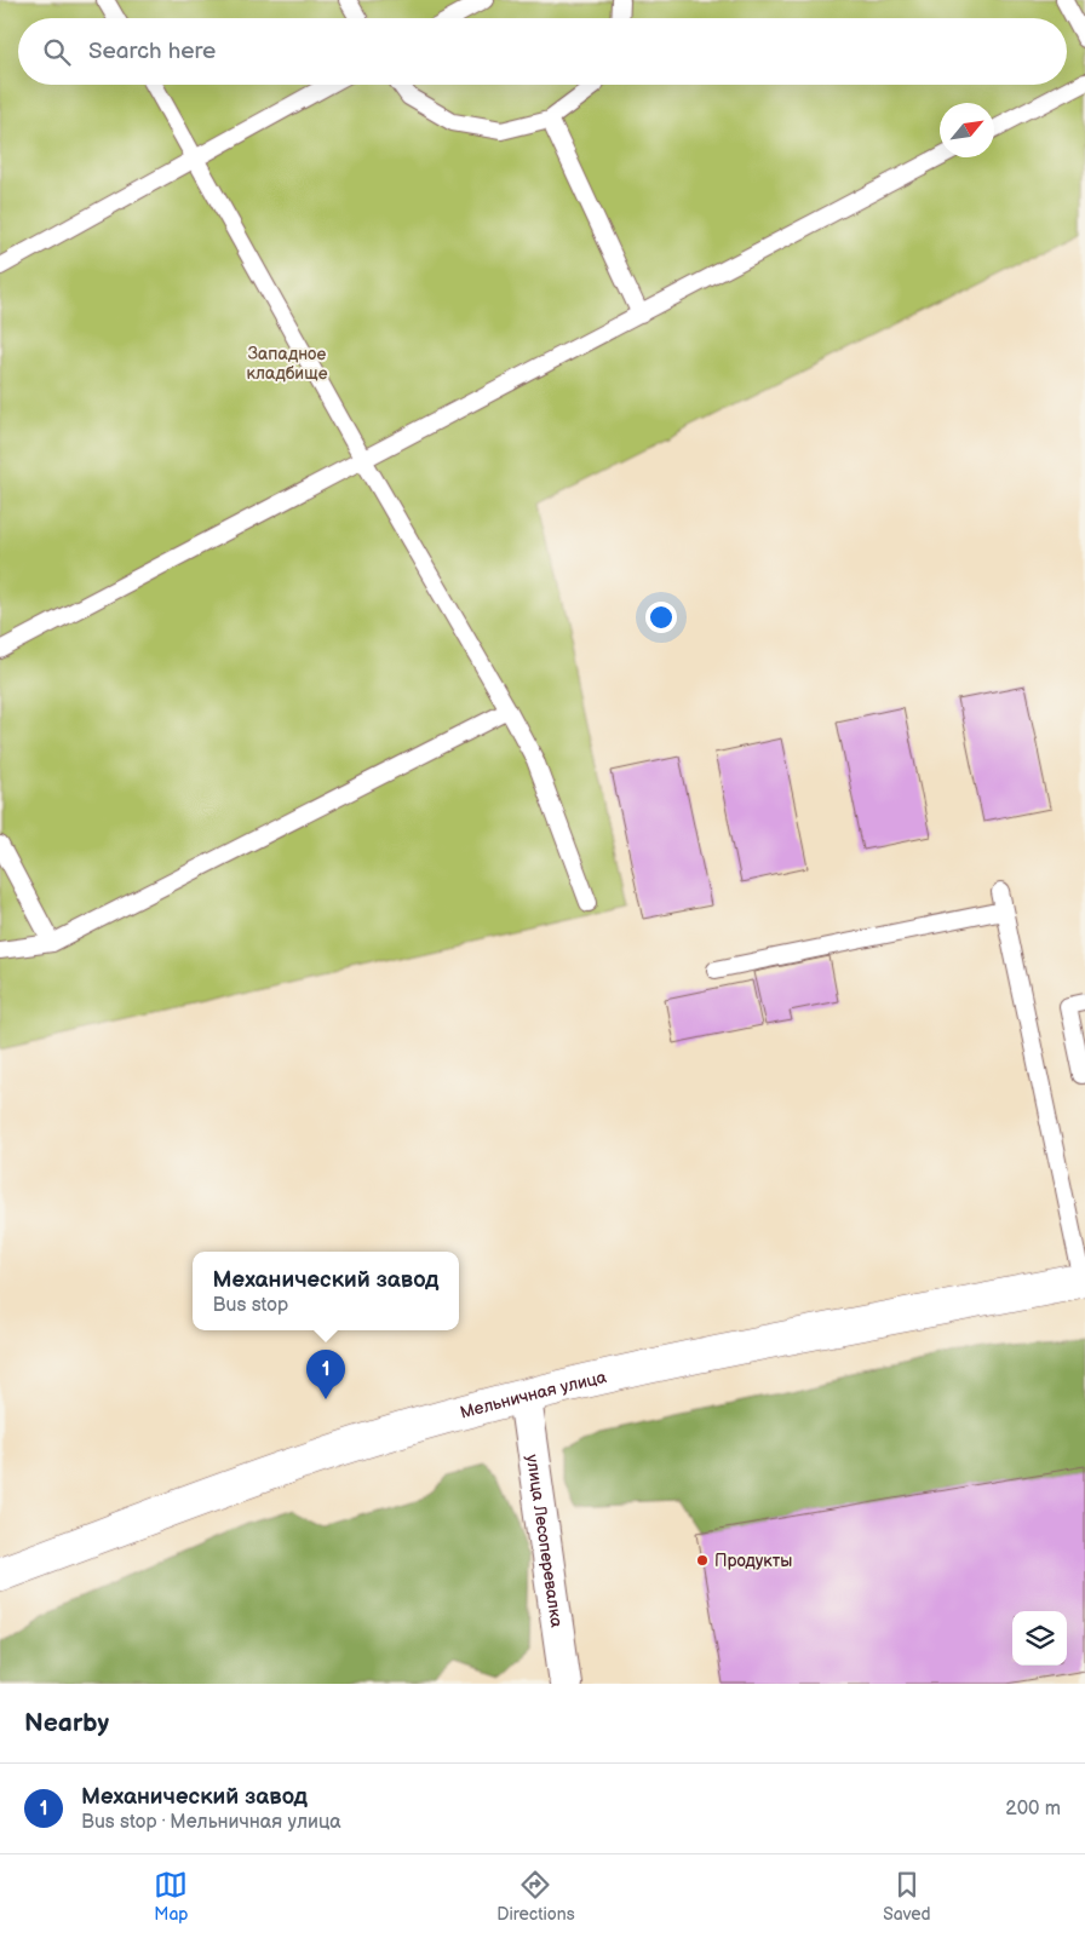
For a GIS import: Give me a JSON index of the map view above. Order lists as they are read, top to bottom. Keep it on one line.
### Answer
{"streets":{"main road":["Мельничная улица"],"street":["улица Лесоперевалка"]},"crossings":[["Мельничная улица","улица Лесоперевалка"]],"parks":["Западное кладбище"],"places":["Продукты"],"north":"top right","page":{"search":"Search here","popup":["Механический завод","Bus stop"],"pins":"1","heading":"Nearby","list":[{"mark":"1","name":"Механический завод","note":"Bus stop · Мельничная улица","value":"200 m"}],"nav":["Map","Directions","Saved"]}}
